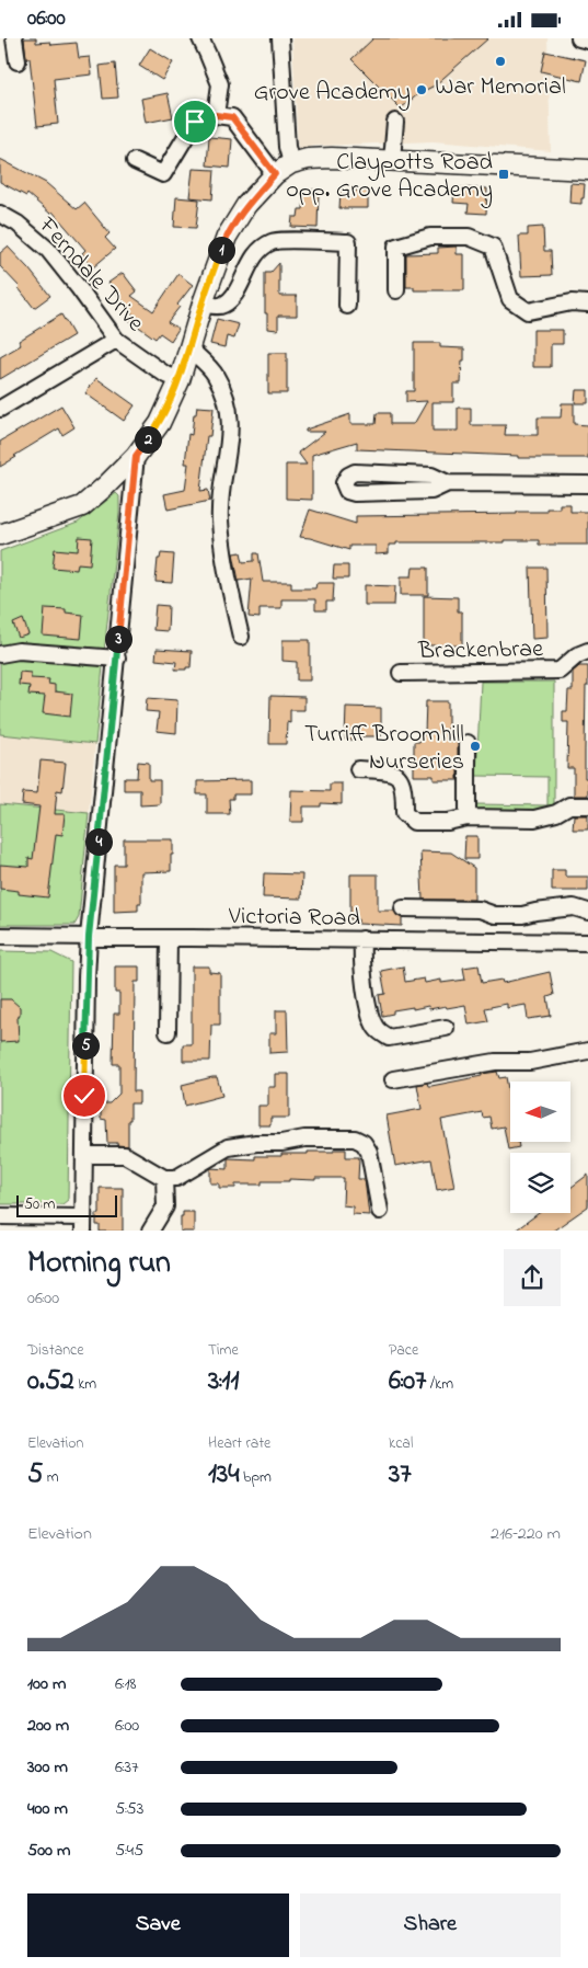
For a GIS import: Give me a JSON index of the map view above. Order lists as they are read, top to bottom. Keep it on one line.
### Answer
{"streets":{"street":["Ferndale Drive","Brackenbrae","Victoria Road"]},"places":{"other":["War Memorial","Grove Academy","Turriff Broomhill Nurseries"],"transit":["Claypotts Road opp. Grove Academy"]},"scale_bar":"50 m","north":"left","page":{"status":"06:00","pins":["1","2","3","4","5"],"scale":"50 m","heading":["Morning run","06:00"],"stats":[["Distance","0.52 km"],["Time","3:11"],["Pace","6:07 /km"],["Elevation","5 m"],["Heart rate","134 bpm"],["kcal","37"]],"chart":["Elevation","216–220 m"],"list":[{"name":"100 m","note":"6:18"},{"name":"200 m","note":"6:00"},{"name":"300 m","note":"6:37"},{"name":"400 m","note":"5:53"},{"name":"500 m","note":"5:45"}],"buttons":["Save","Share"]}}
